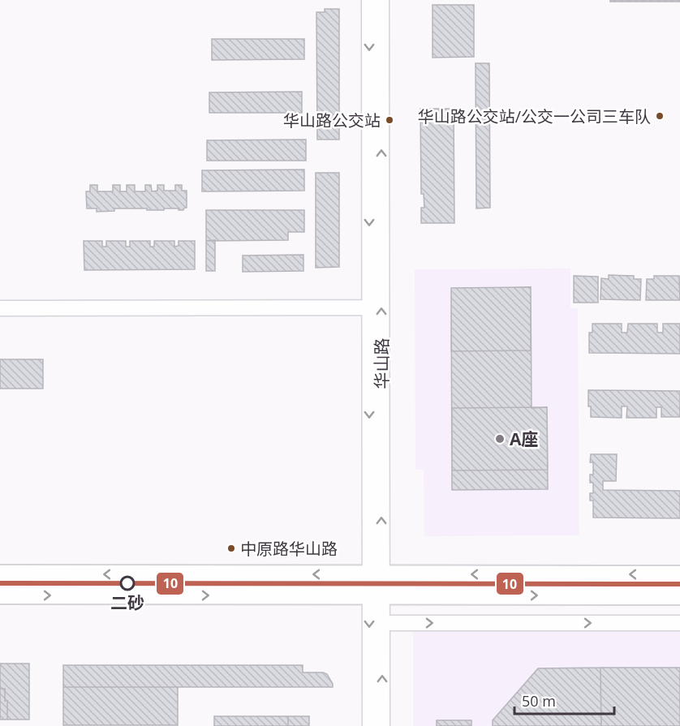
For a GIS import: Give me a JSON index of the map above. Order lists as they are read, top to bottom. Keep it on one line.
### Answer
{"streets":{"street":["华山路"]},"places":["华山路公交站/公交一公司三车队","华山路公交站","A座","中原路华山路","二砂"],"lines":["transit line 10"],"scale_bar":"50 m"}
